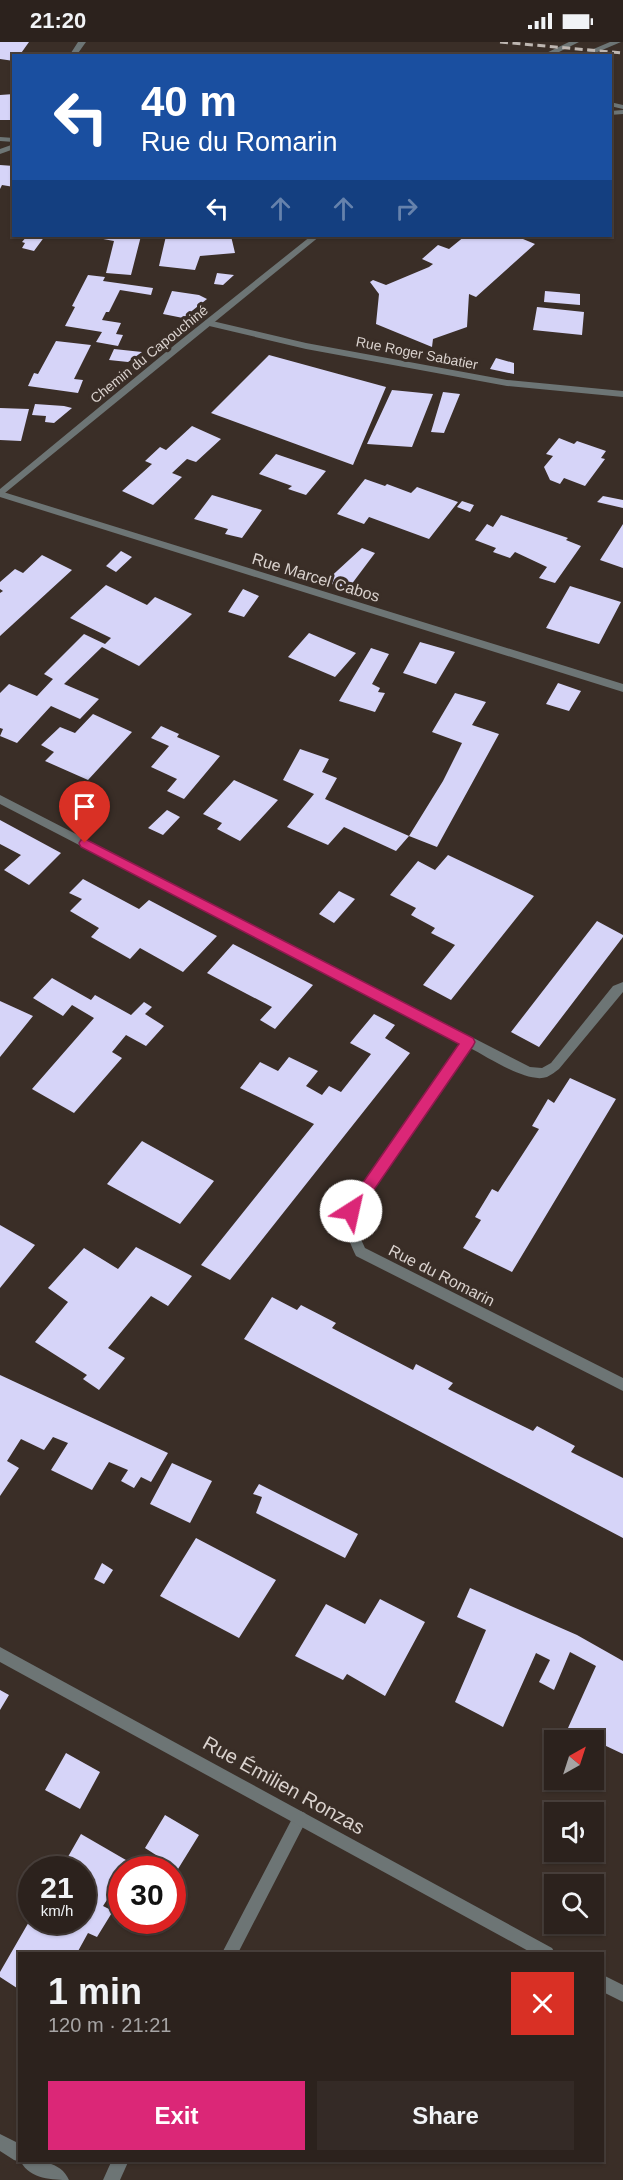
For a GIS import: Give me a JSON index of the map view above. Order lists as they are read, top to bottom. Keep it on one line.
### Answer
{"streets":{"street":["Rue Roger Sabatier","Chemin du Capouchiné","Rue Marcel Cabos","Rue du Romarin","Rue Émilien Ronzas"]},"crossings":[["Rue Roger Sabatier","Chemin du Capouchiné"],["Chemin du Capouchiné","Rue Marcel Cabos"]],"north":"top right","page":{"status":"21:20","turn":["40 m","Rue du Romarin"],"speed":"21 km/h","limit":"30","heading":["1 min","120 m · 21:21"],"buttons":["Exit","Share"]}}
